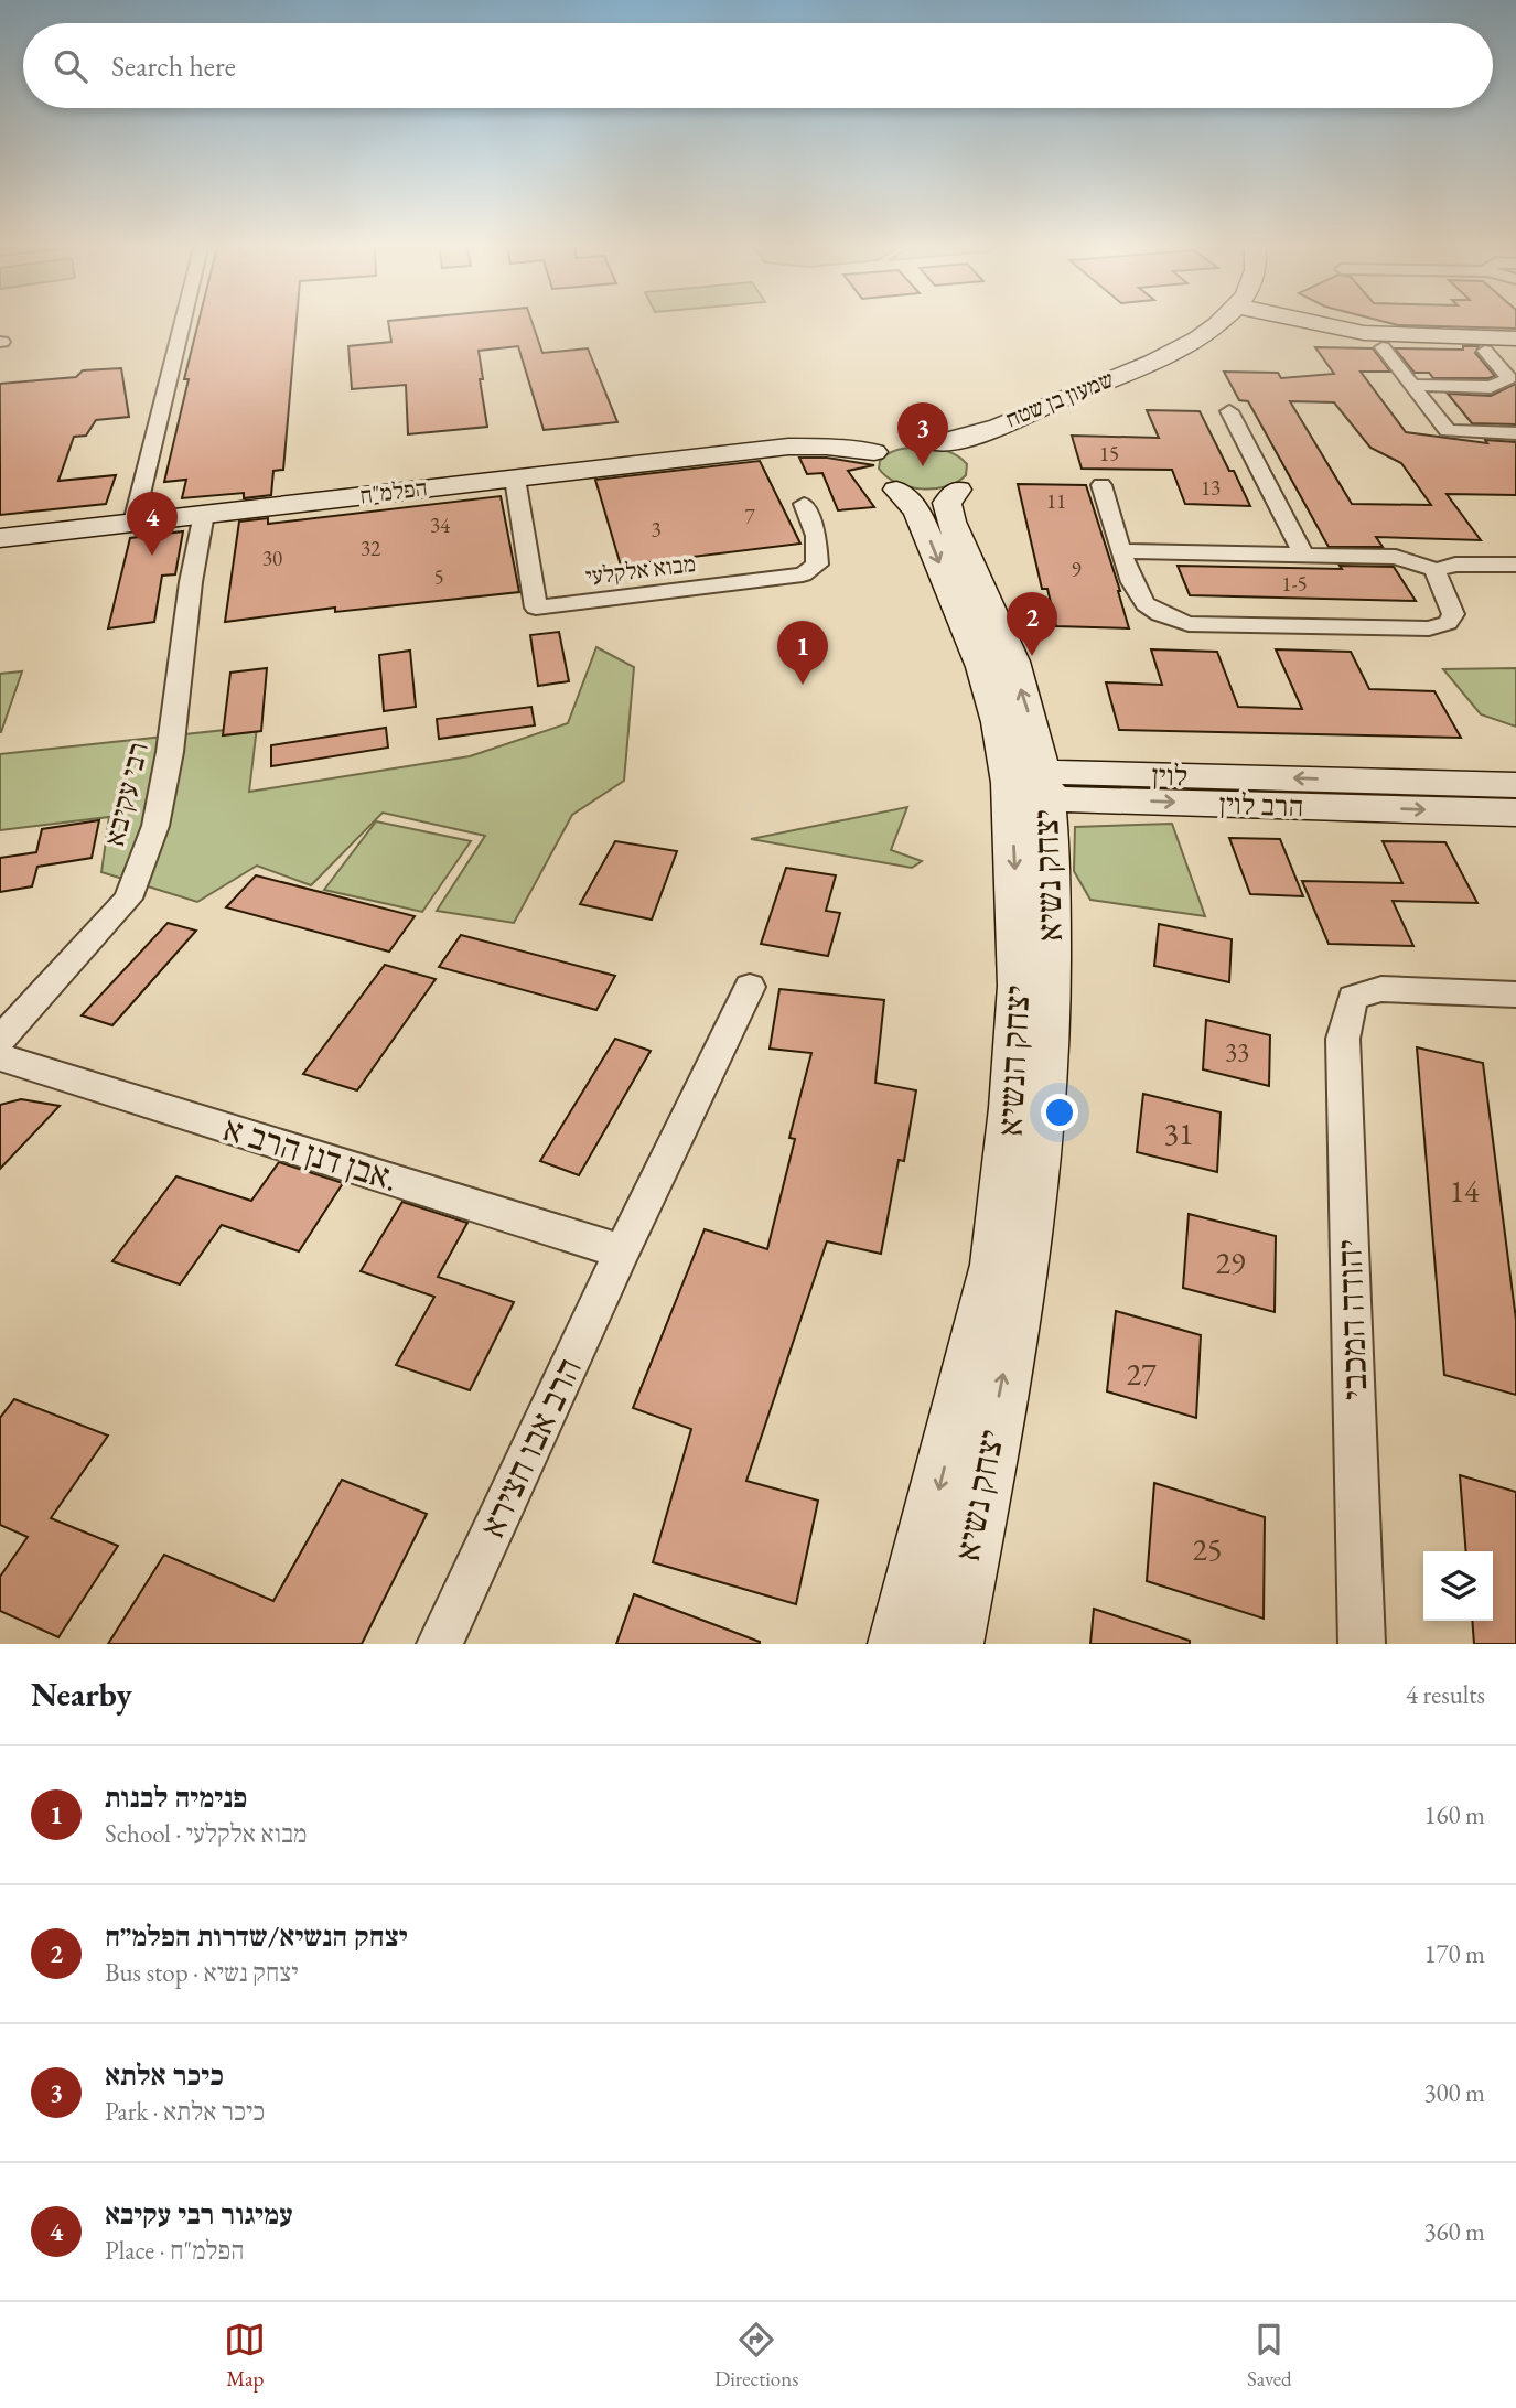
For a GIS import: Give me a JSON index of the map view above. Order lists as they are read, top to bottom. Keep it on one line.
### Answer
{"streets":{"street":["שמעון בן שטח","הפלמ\"ח","מבוא אלקלעי","לוין","רבי עקיבא","הרב לוין","יצחק נשיא","יצחק הנשיא","אבן דנן הרב א.","יהודה המכבי","הרב אבו חצירא"]},"crossings":[["שמעון בן שטח","הפלמ\"ח"],["שמעון בן שטח","יצחק הנשיא"],["הפלמ\"ח","מבוא אלקלעי"],["הפלמ\"ח","רבי עקיבא"],["הפלמ\"ח","יצחק הנשיא"],["לוין","הרב לוין"],["לוין","יצחק נשיא"],["לוין","יצחק הנשיא"],["יצחק נשיא","יצחק הנשיא"],["אבן דנן הרב א.","הרב אבו חצירא"]],"one_way":["יצחק נשיא","יצחק הנשיא"],"house_numbers":["15","13","11","7","34","3","32","30","9","5","1-5","33","31","14","29","27","25"],"page":{"search":"Search here","pins":["3","4","2","1"],"heading":["Nearby","4 results"],"list":[{"mark":"1","name":"פנימיה לבנות","note":"School · מבוא אלקלעי","value":"160 m"},{"mark":"2","name":"יצחק הנשיא/שדרות הפלמ״ח","note":"Bus stop · יצחק נשיא","value":"170 m"},{"mark":"3","name":"כיכר אלתא","note":"Park · כיכר אלתא","value":"300 m"},{"mark":"4","name":"עמיגור רבי עקיבא","note":"Place · הפלמ\"ח","value":"360 m"}],"nav":["Map","Directions","Saved"]}}
